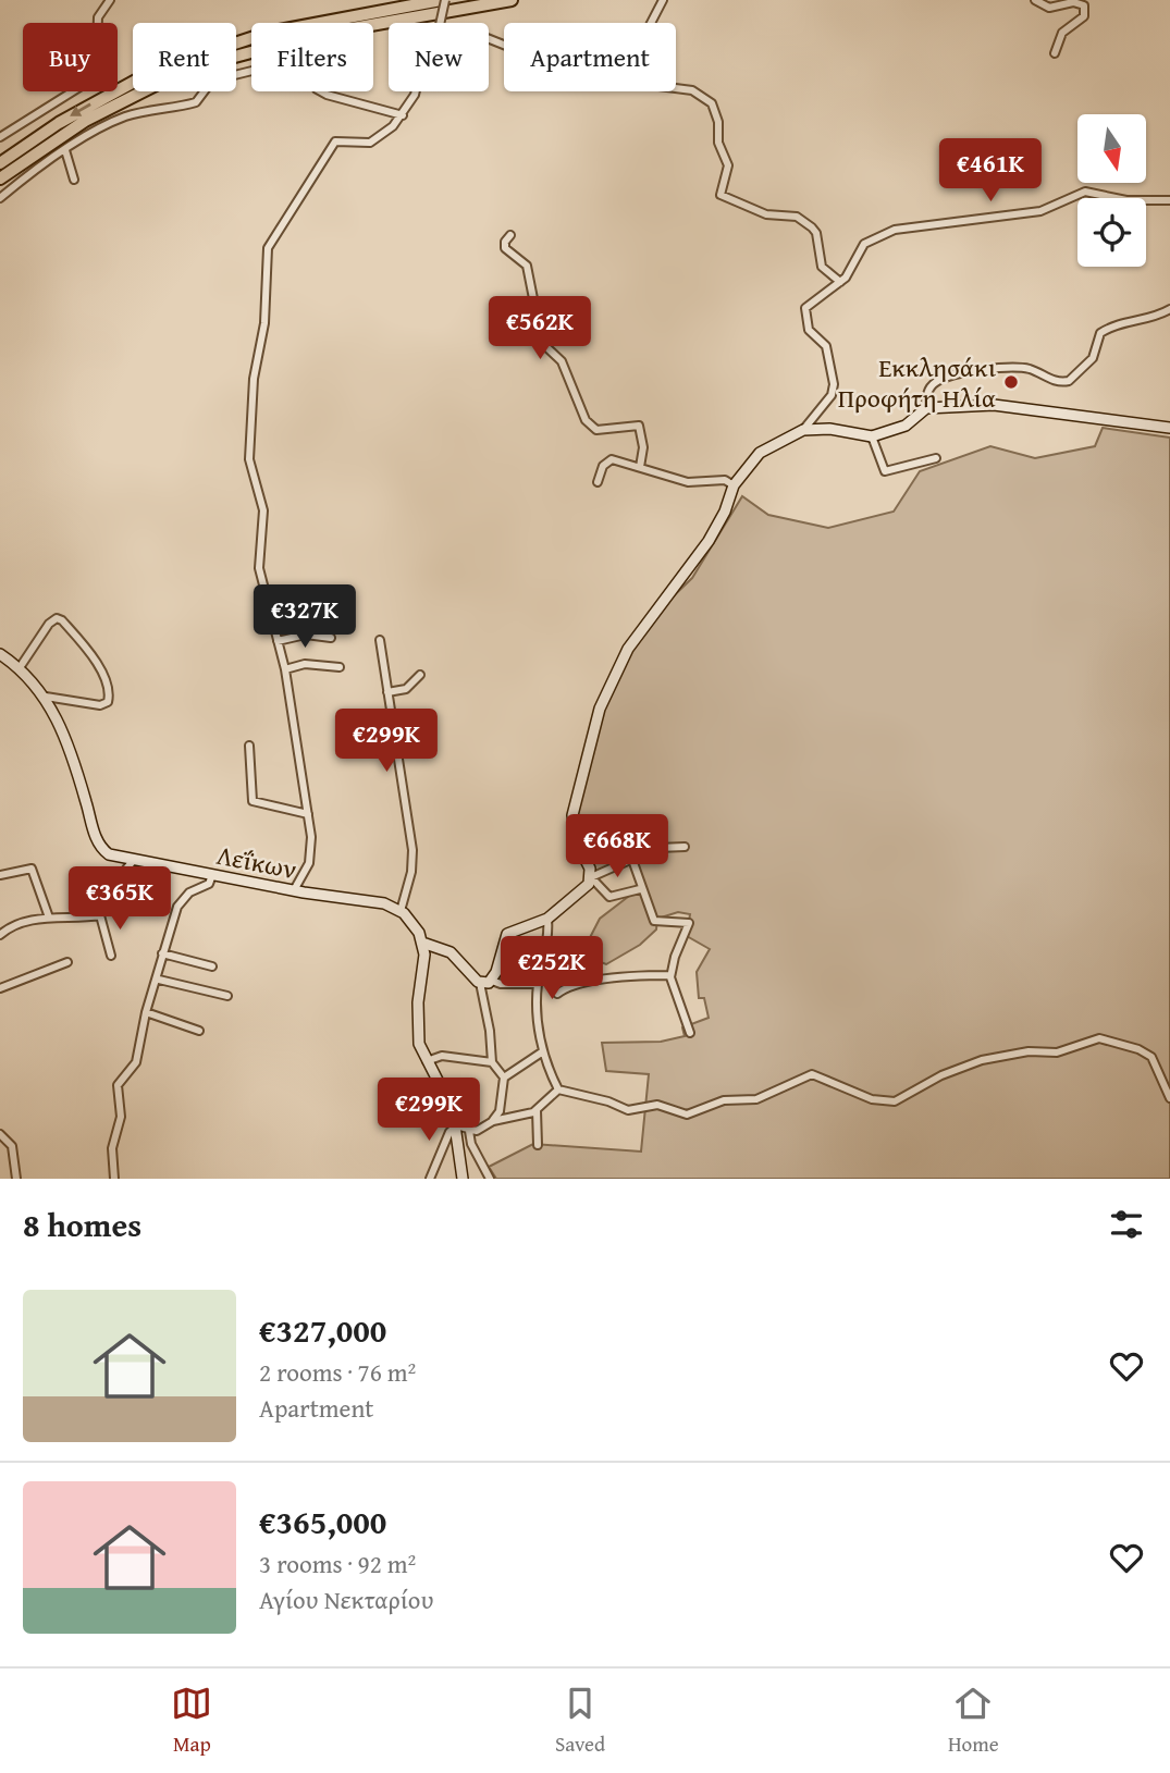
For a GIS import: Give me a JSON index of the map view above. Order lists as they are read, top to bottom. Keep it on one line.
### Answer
{"streets":{"street":["Λεΐκων"]},"places":["Εκκλησάκι Προφήτη Ηλία"],"north":"bottom","page":{"chip":["Buy","Rent","Filters","New","Apartment"],"price":["€461K","€562K","€327K","€299K","€668K","€365K","€252K","€299K"],"heading":"8 homes","list":[{"name":"€327,000","note":"2 rooms · 76 m² · Apartment"},{"name":"€365,000","note":"3 rooms · 92 m² · Αγίου Νεκταρίου"}],"tabs":["Map","Saved","Home"]}}
